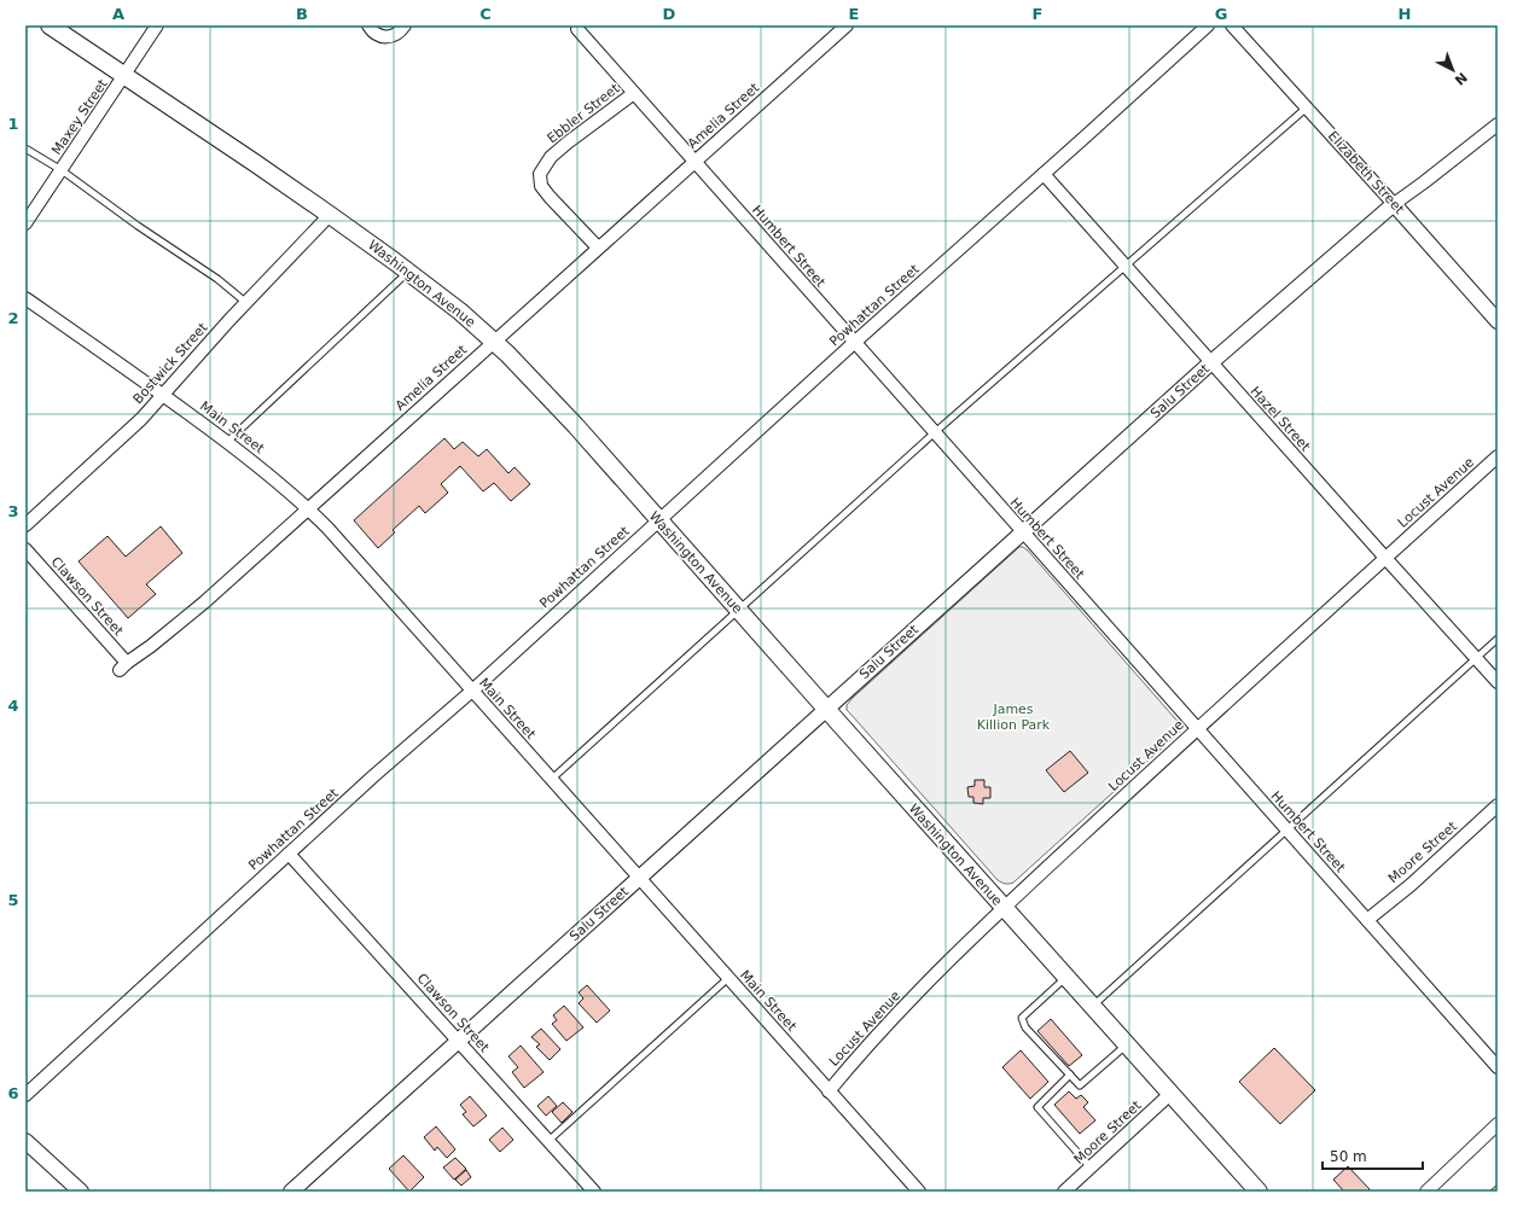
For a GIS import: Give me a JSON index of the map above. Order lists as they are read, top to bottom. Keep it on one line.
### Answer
{"streets":{"main road":["Washington Avenue"],"street":["Ebbler Street","Amelia Street","Maxey Street","Elizabeth Street","Humbert Street","Powhattan Street","Bostwick Street","Salu Street","Hazel Street","Main Street","Locust Avenue","Clawson Street","Moore Street"]},"crossings":[["Ebbler Street","Amelia Street"],["Ebbler Street","Humbert Street"],["Amelia Street","Humbert Street"],["Amelia Street","Washington Avenue"],["Amelia Street","Main Street"],["Amelia Street","Clawson Street"],["Maxey Street","Washington Avenue"],["Elizabeth Street","Salu Street"],["Humbert Street","Powhattan Street"],["Humbert Street","Salu Street"],["Humbert Street","Locust Avenue"],["Humbert Street","Moore Street"],["Washington Avenue","Powhattan Street"],["Washington Avenue","Bostwick Street"],["Washington Avenue","Salu Street"],["Washington Avenue","Locust Avenue"],["Washington Avenue","Moore Street"],["Powhattan Street","Hazel Street"],["Powhattan Street","Main Street"],["Powhattan Street","Clawson Street"],["Bostwick Street","Main Street"],["Salu Street","Hazel Street"],["Salu Street","Main Street"],["Salu Street","Clawson Street"],["Hazel Street","Locust Avenue"],["Main Street","Locust Avenue"]],"parks":["James Killion Park"],"scale_bar":"50 m","north":"bottom right","grid":{"columns":["A","B","C","D","E","F","G","H"],"rows":["1","2","3","4","5","6"]}}
